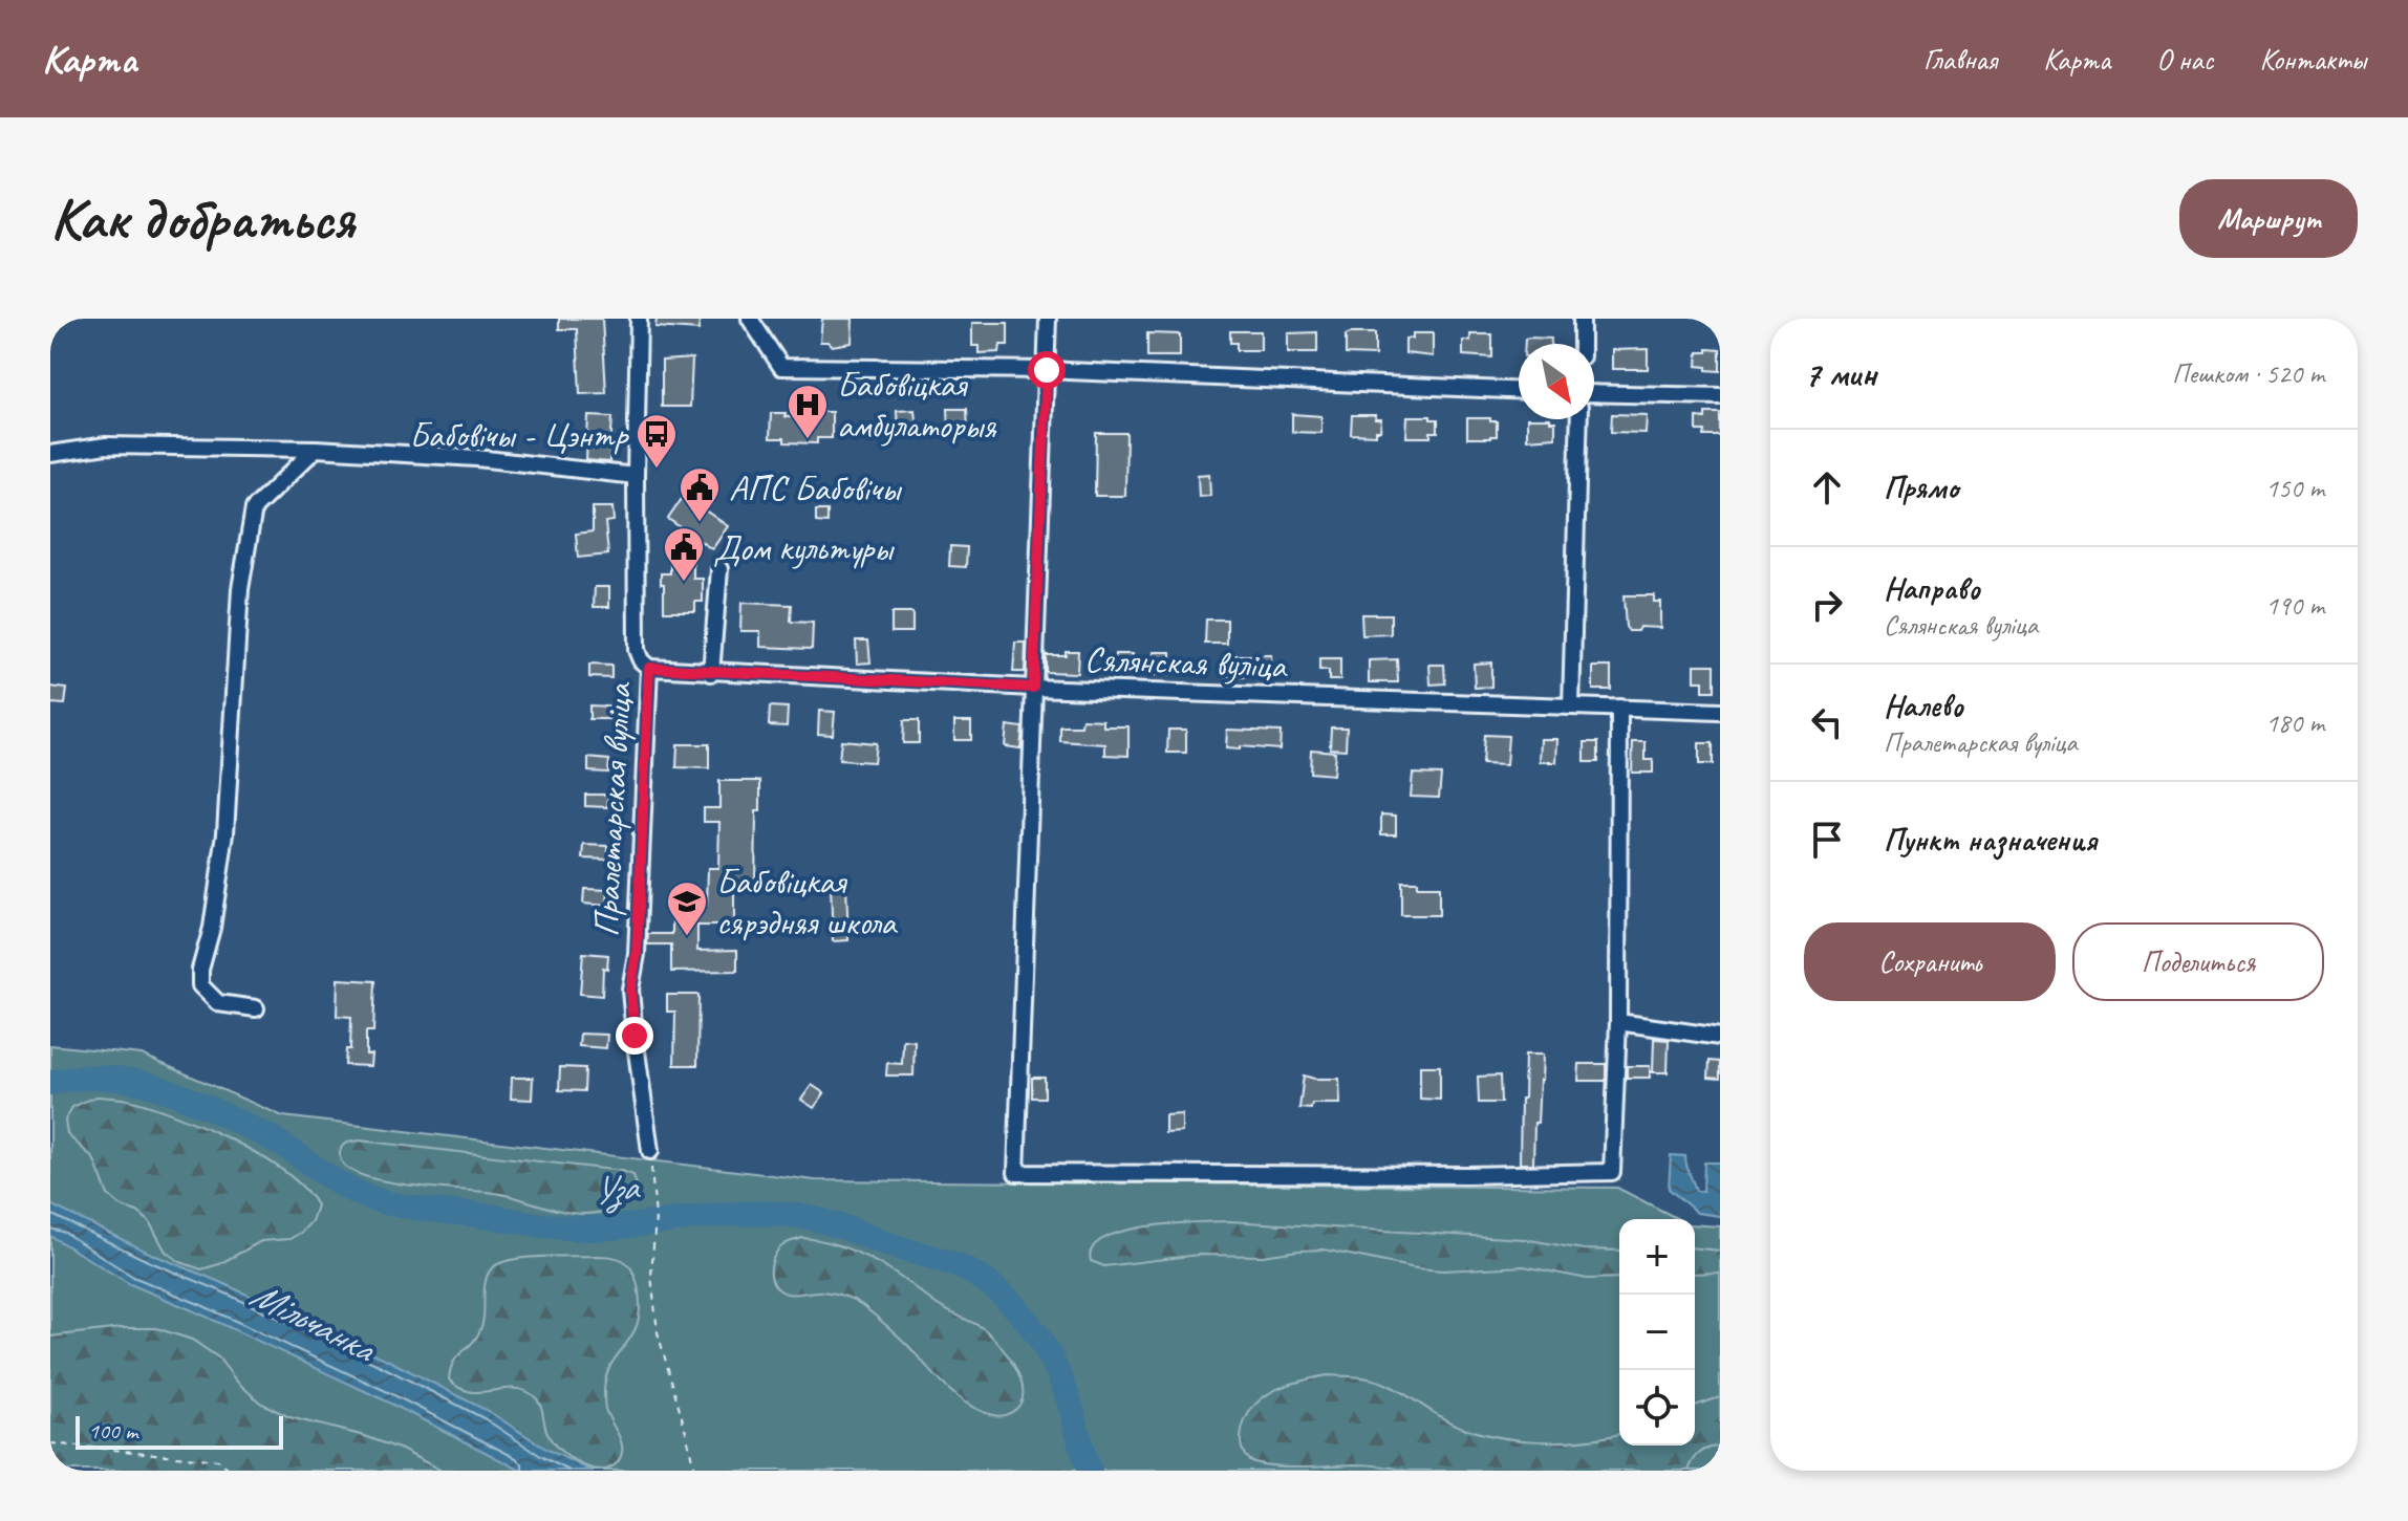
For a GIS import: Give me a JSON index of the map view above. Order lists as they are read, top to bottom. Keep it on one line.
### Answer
{"streets":{"street":["Сялянская вуліца","Пралетарская вуліца"]},"crossings":[["Сялянская вуліца","Пралетарская вуліца"]],"water":["Уза","Мільчанка"],"places":{"hospital":["Бабовіцкая амбулаторыя"],"bus stop":["Бабовічы - Цэнтр"],"public building":["АПС Бабовічы","Дом культуры"],"school or university":["Бабовіцкая сярэдняя школа"]},"scale_bar":"100 m","north":"bottom right","page":{"header":"Карта","nav":["Главная","Карта","О нас","Контакты"],"buttons":["Маршрут",["Сохранить","Поделиться"]],"title":"Как добраться","heading":["7 мин","Пешком · 520 m"],"list":[["Прямо","150 m"],["Направо","Сялянская вуліца","190 m"],["Налево","Пралетарская вуліца","180 m"],"Пункт назначения"],"map_buttons":["+","−"],"scale":"100 m"}}
